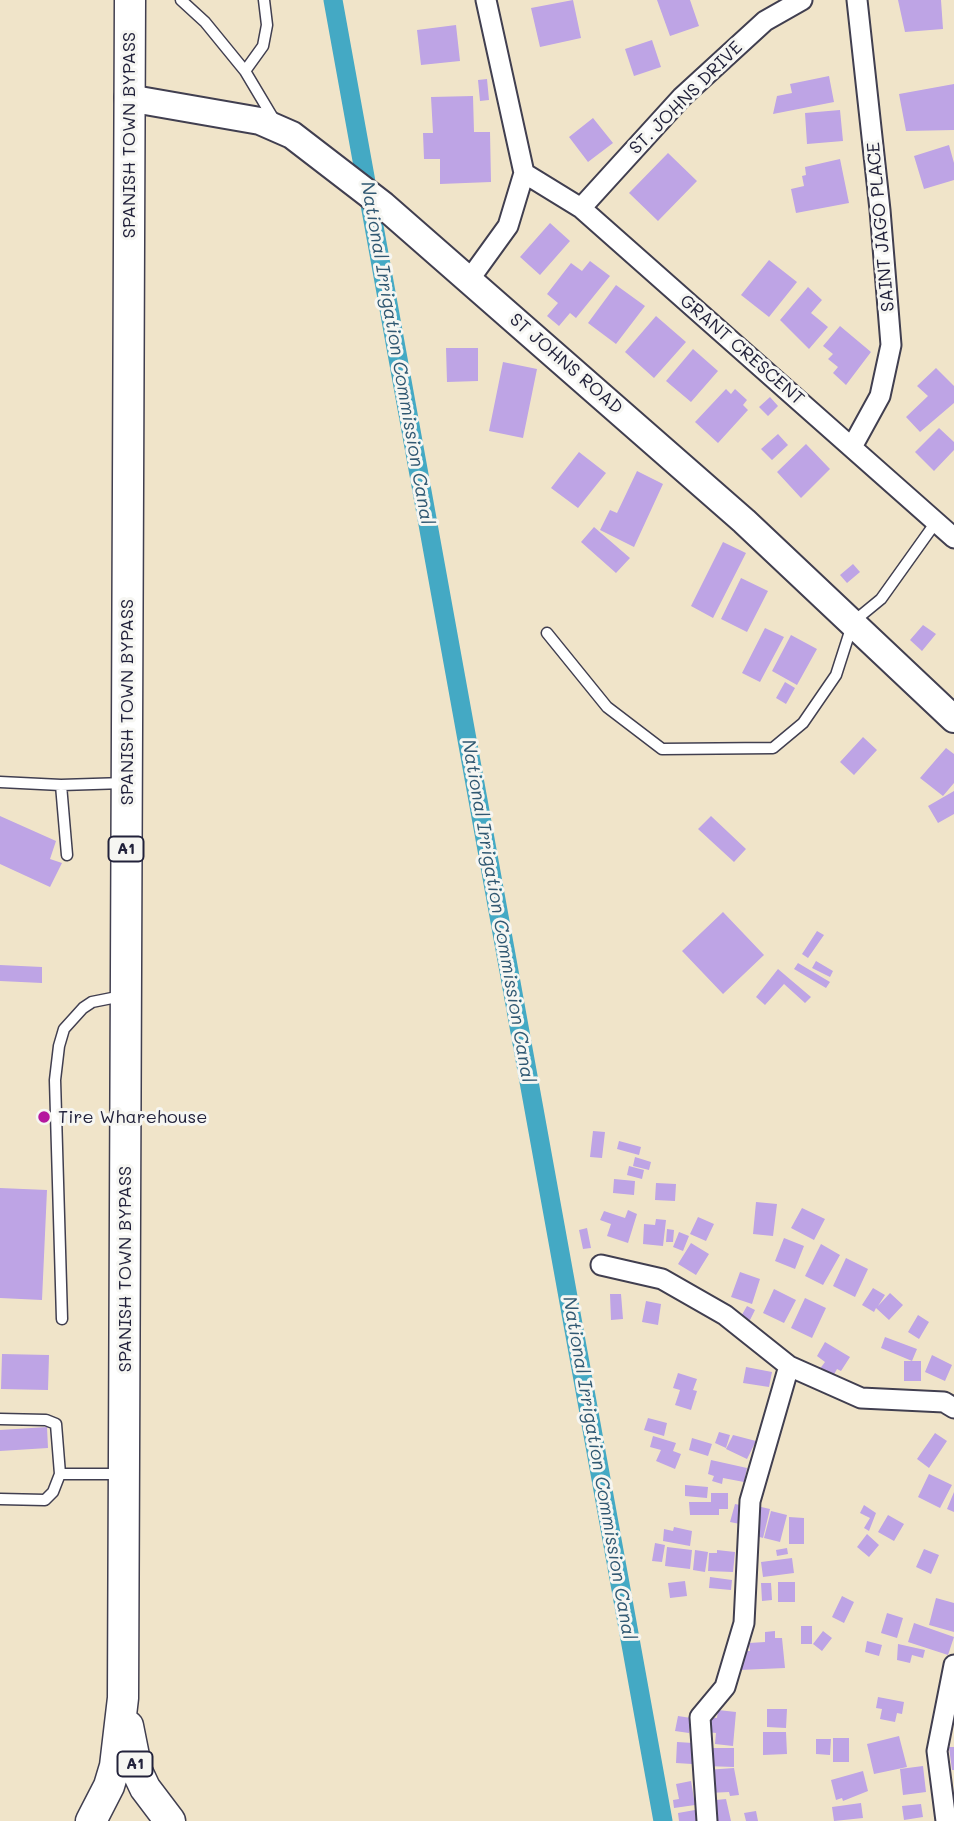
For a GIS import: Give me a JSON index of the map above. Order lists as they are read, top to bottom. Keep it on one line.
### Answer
{"streets":{"main road":["SPANISH TOWN BYPASS","A1"],"street":["ST. JOHNS DRIVE","SAINT JAGO PLACE","GRANT CRESCENT","ST JOHNS ROAD"]},"crossings":[["ST. JOHNS DRIVE","GRANT CRESCENT"],["SPANISH TOWN BYPASS","ST JOHNS ROAD"],["SAINT JAGO PLACE","GRANT CRESCENT"]],"water":["National Irrigation Commission Canal"],"places":["Tire Wharehouse"]}
